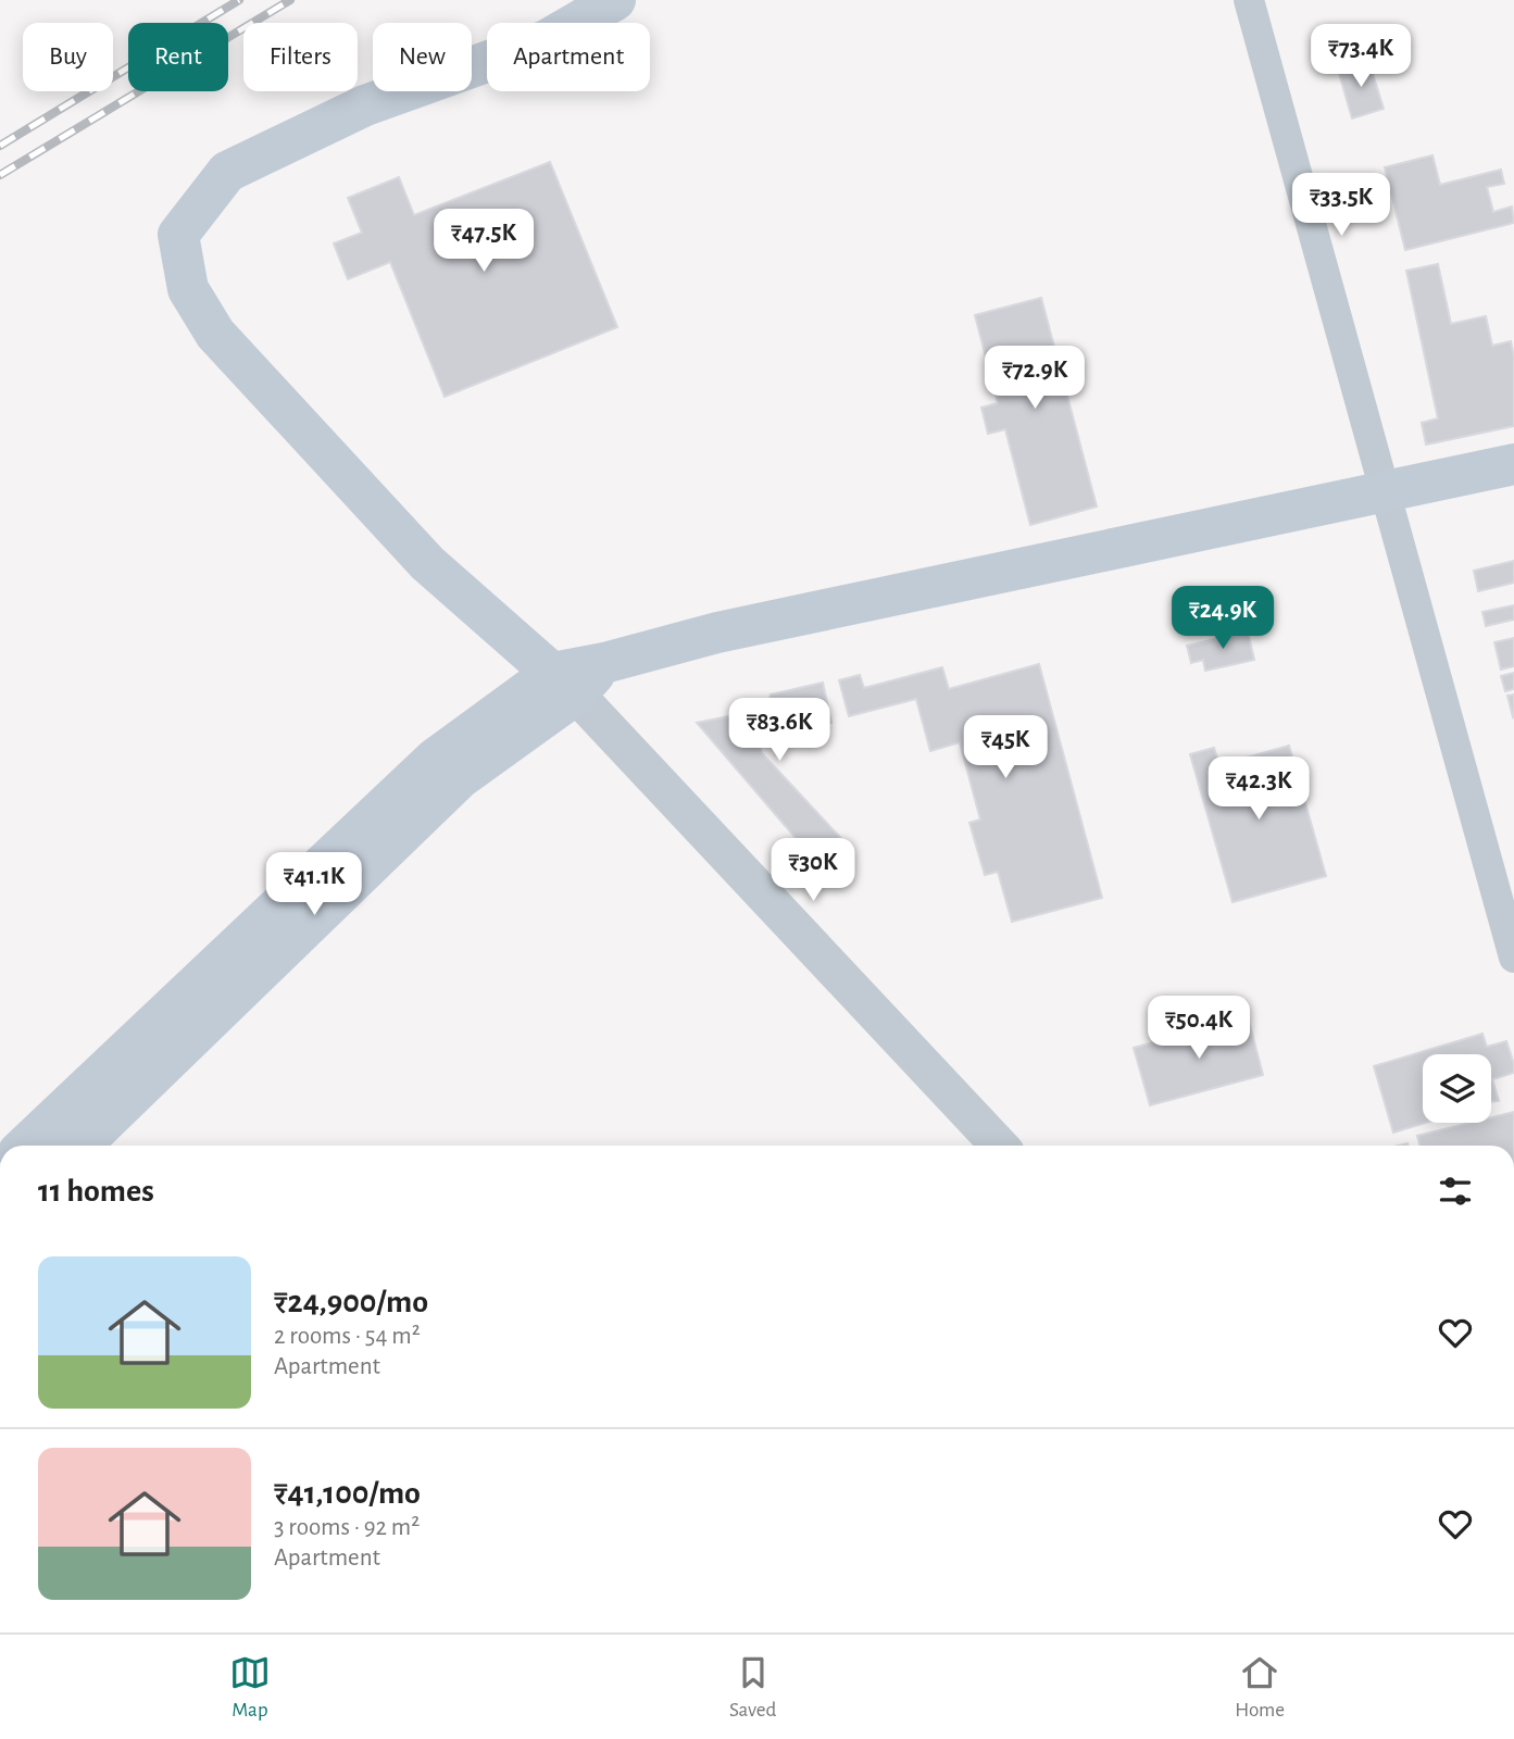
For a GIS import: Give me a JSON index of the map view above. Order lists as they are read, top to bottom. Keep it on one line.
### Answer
{"page":{"chip":["Buy","Rent","Filters","New","Apartment"],"price":["₹73.4K","₹33.5K","₹47.5K","₹72.9K","₹24.9K","₹83.6K","₹45K","₹42.3K","₹30K","₹41.1K","₹50.4K"],"heading":"11 homes","list":[{"name":"₹24,900/mo","note":"2 rooms · 54 m² · Apartment"},{"name":"₹41,100/mo","note":"3 rooms · 92 m² · Apartment"}],"tabs":["Map","Saved","Home"]}}
